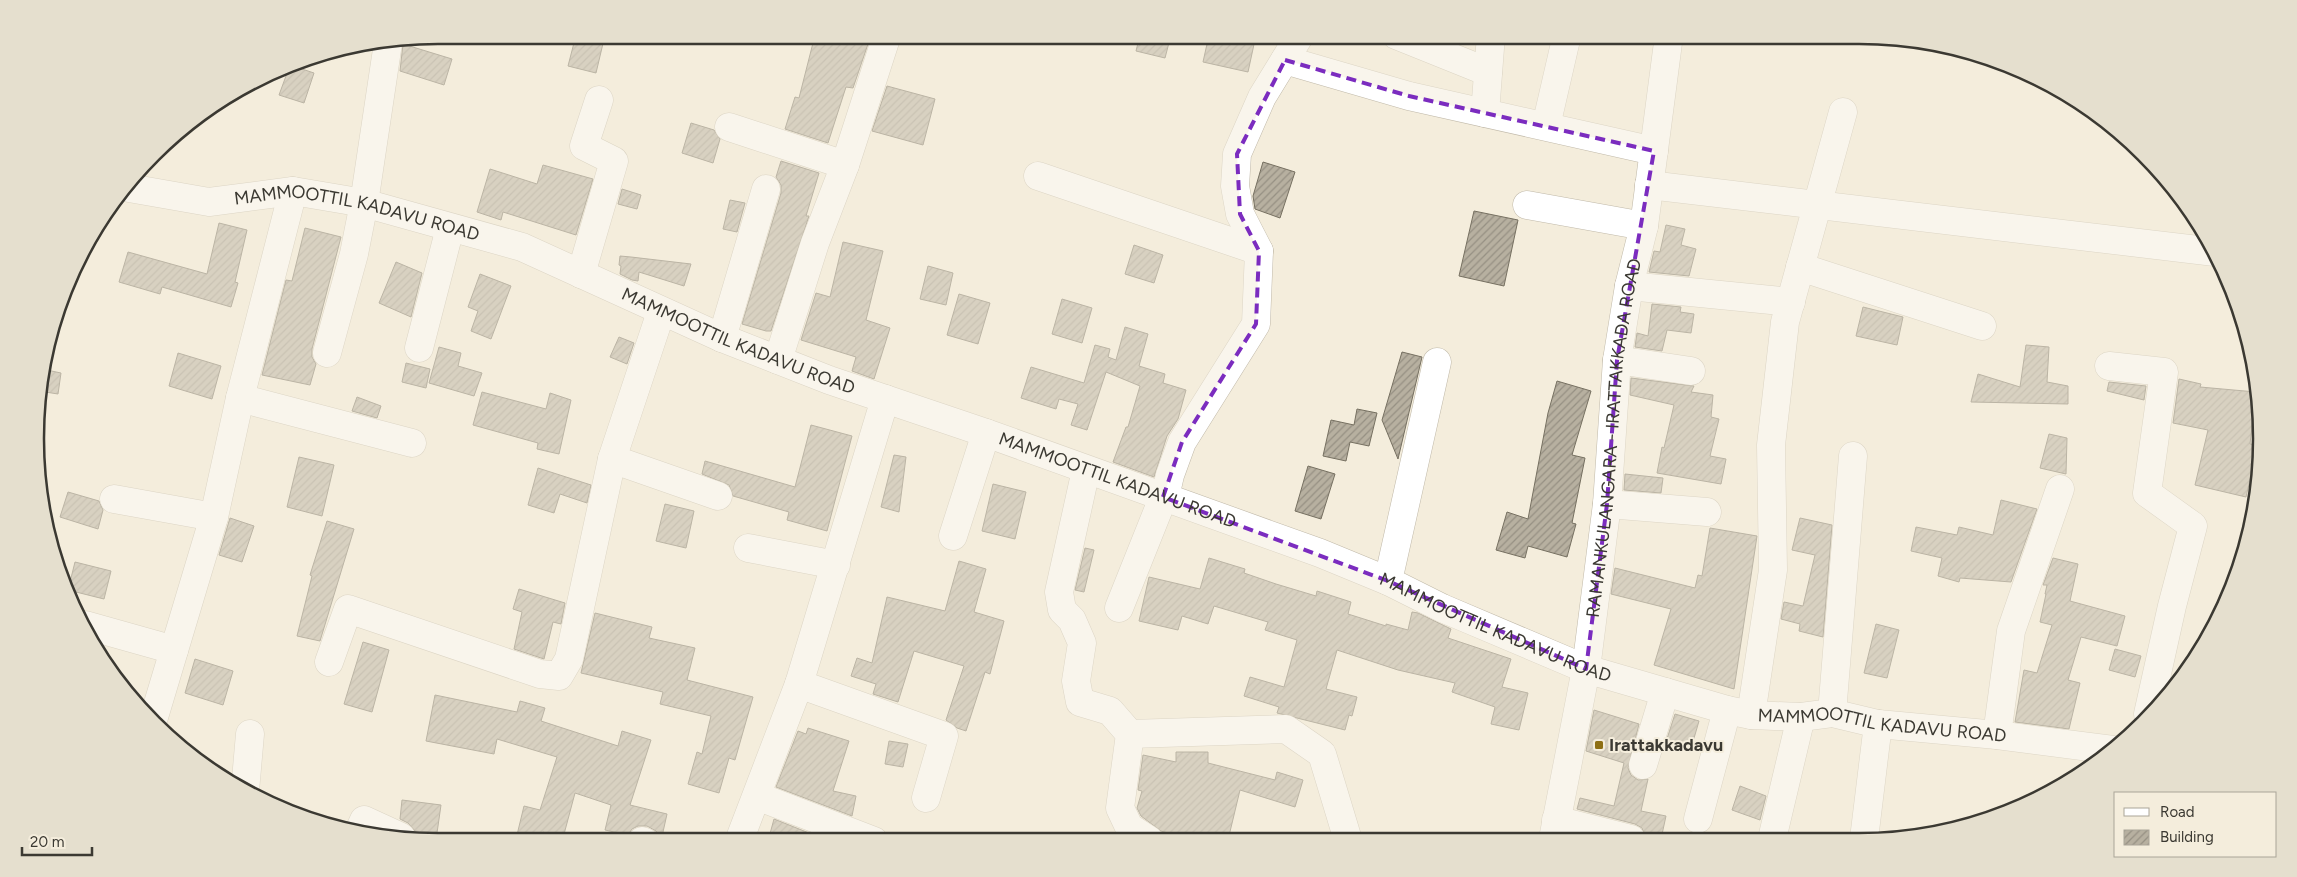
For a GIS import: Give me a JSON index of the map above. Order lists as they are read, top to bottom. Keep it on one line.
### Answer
{"streets":{"street":["MAMMOOTTIL KADAVU ROAD","RAMANKULANGARA - IRATTAKKADA ROAD"]},"crossings":[["MAMMOOTTIL KADAVU ROAD","RAMANKULANGARA - IRATTAKKADA ROAD"]],"places":{"transit":["Irattakkadavu"]},"legend":["Road","Building"],"scale_bar":"20 m"}
